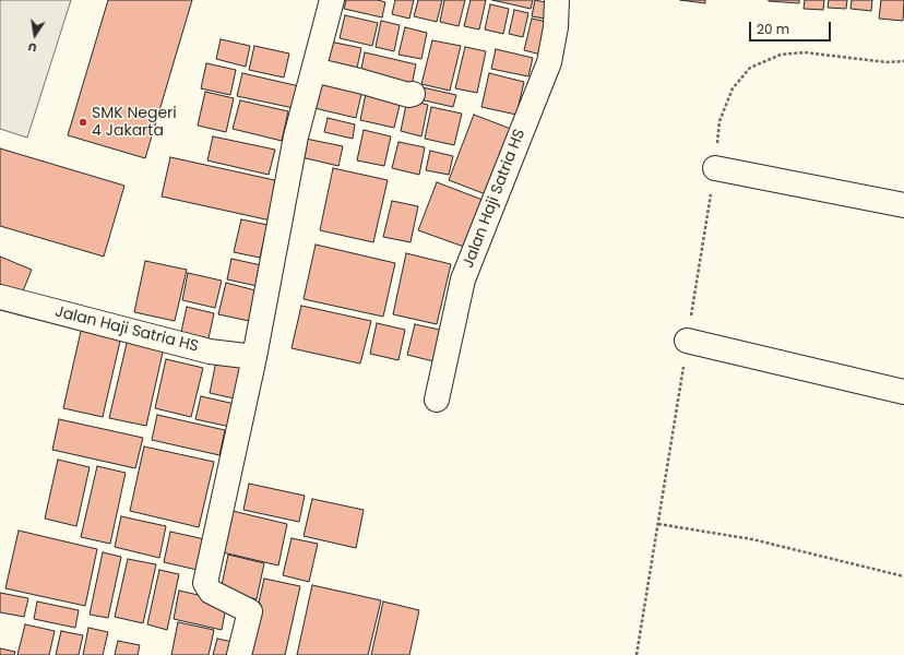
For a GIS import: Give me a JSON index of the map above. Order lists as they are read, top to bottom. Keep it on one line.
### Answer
{"streets":{"street":["Jalan Haji Satria HS"]},"places":["SMK Negeri 4 Jakarta"],"scale_bar":"20 m","north":"bottom"}
